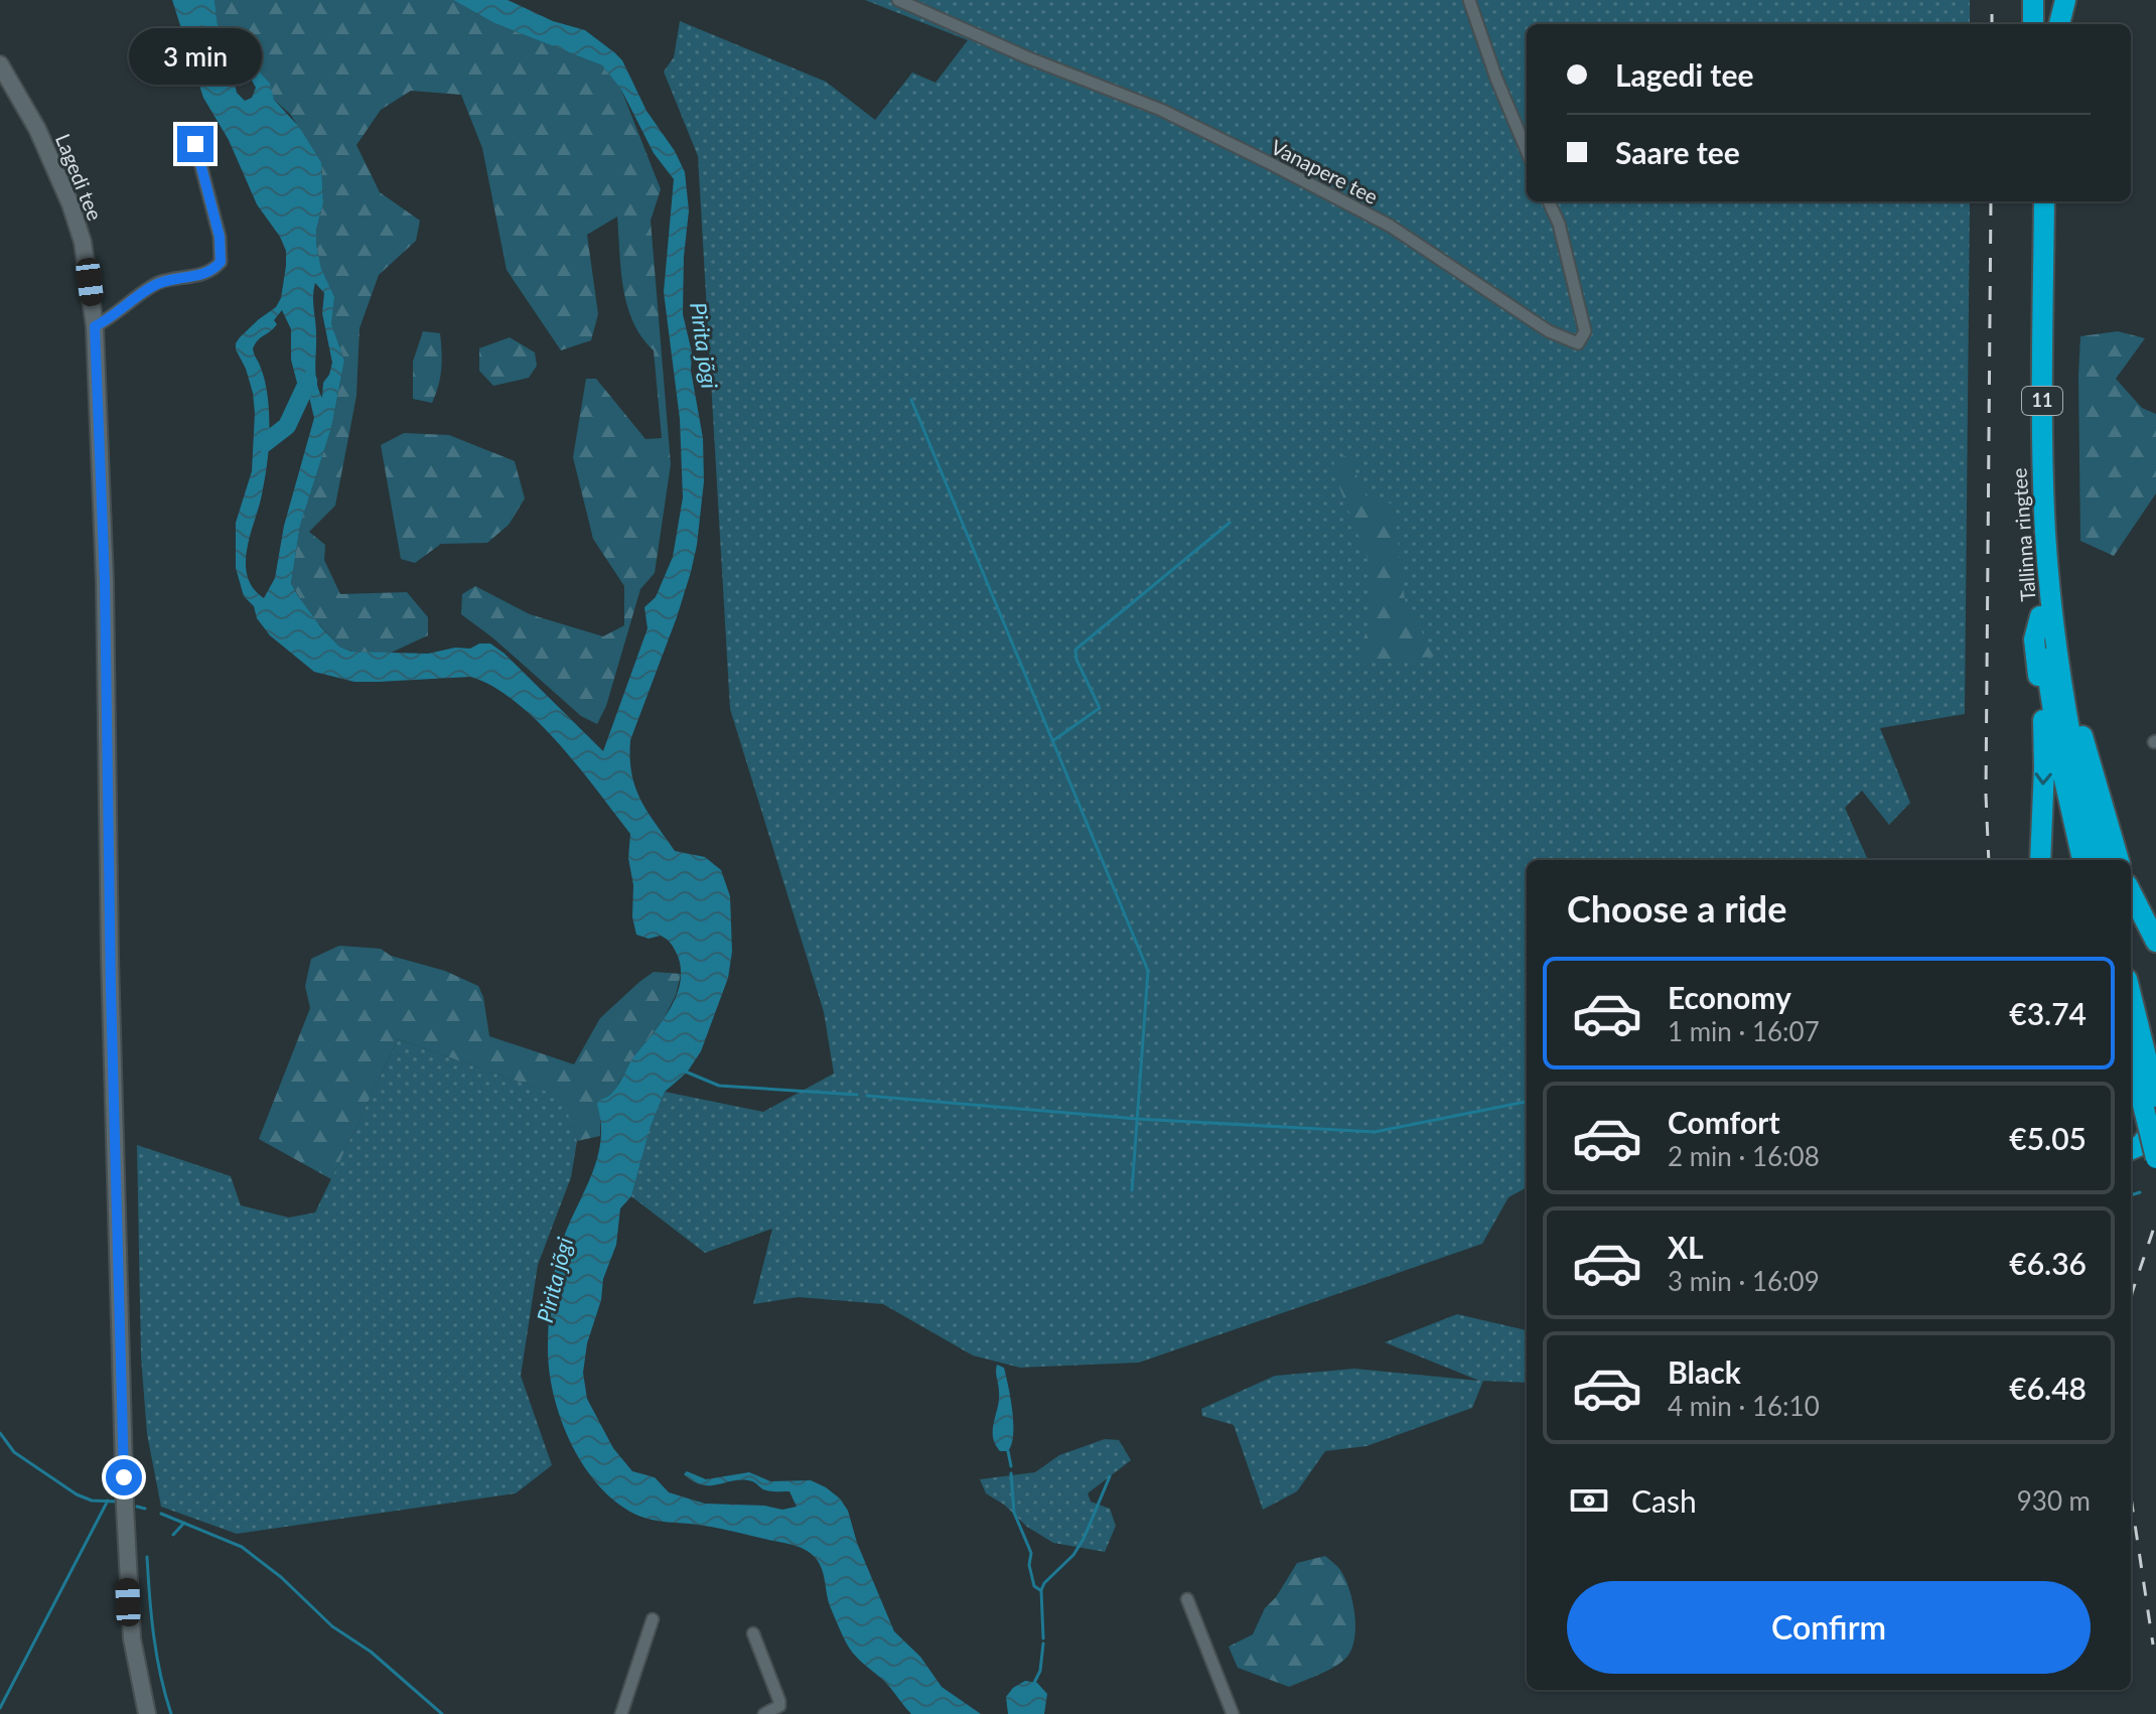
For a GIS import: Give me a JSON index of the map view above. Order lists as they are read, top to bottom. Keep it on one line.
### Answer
{"streets":{"highway":["11","Tallinna ringtee"],"street":["Vanapere tee","Lagedi tee"]},"water":["Pirita jõgi"],"page":{"banner":["Lagedi tee","Saare tee"],"bubble":"3 min","heading":"Choose a ride","list":[{"name":"Economy","note":"1 min · 16:07","value":"€3.74"},{"name":"Comfort","note":"2 min · 16:08","value":"€5.05"},{"name":"XL","note":"3 min · 16:09","value":"€6.36"},{"name":"Black","note":"4 min · 16:10","value":"€6.48"}],"pay":["Cash","930 m"],"buttons":"Confirm"}}
